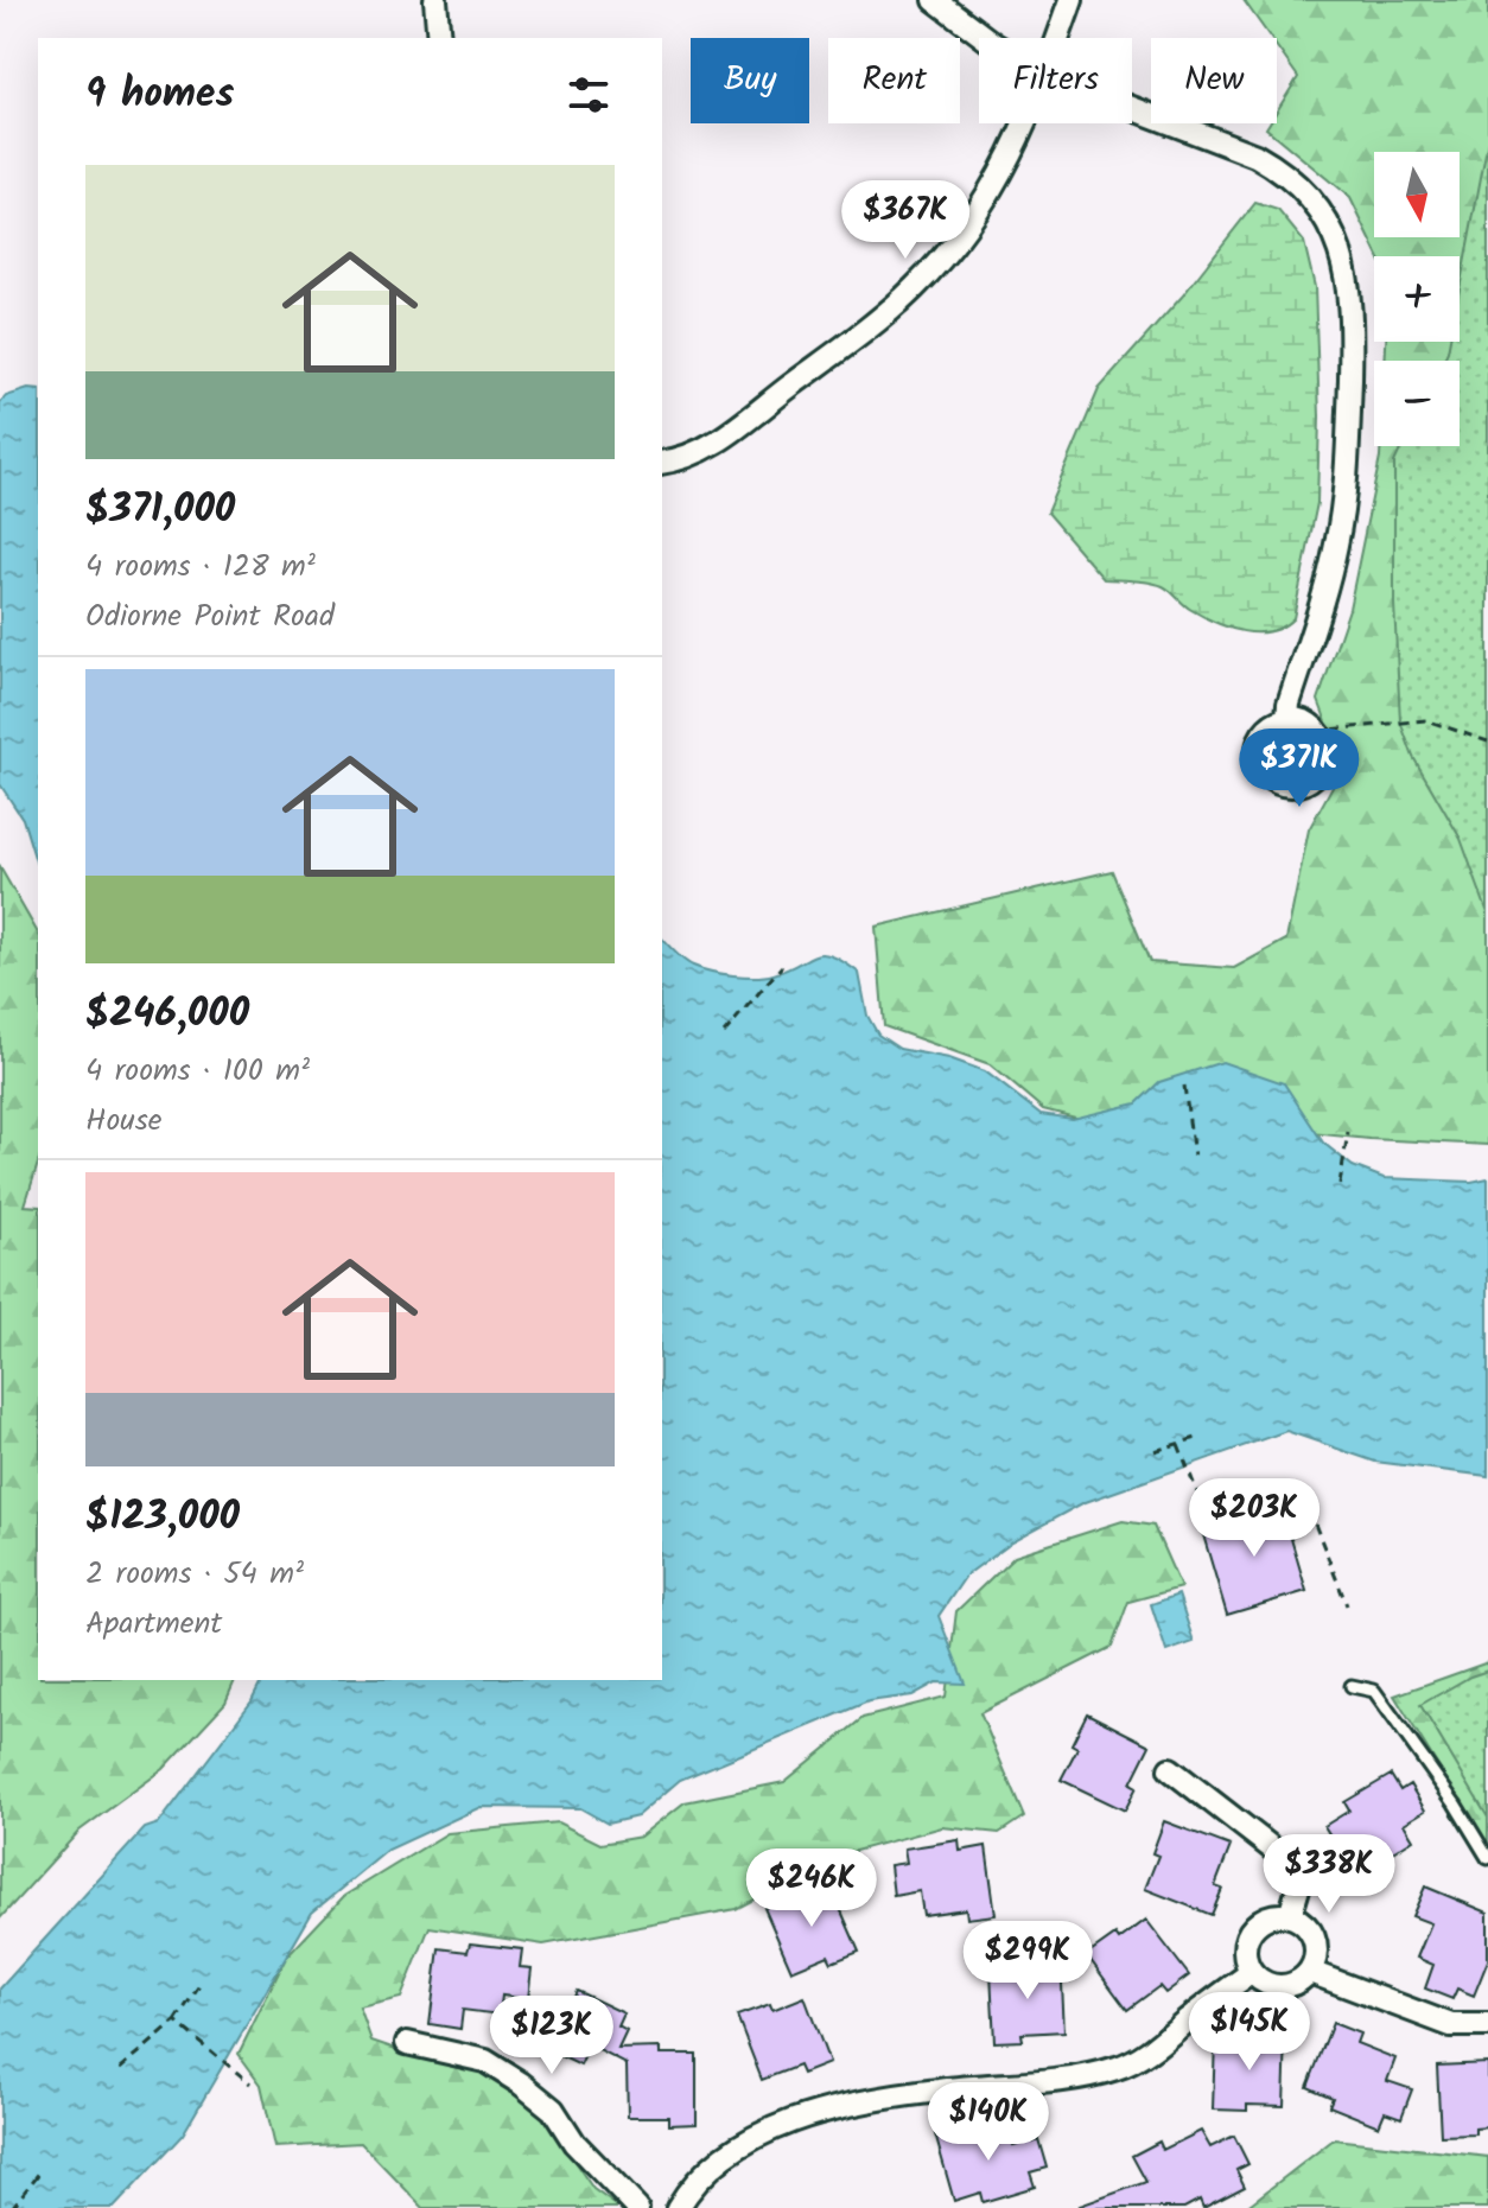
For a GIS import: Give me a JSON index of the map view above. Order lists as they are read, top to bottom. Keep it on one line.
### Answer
{"north":"bottom","page":{"chip":["Buy","Rent","Filters","New"],"heading":"9 homes","map_buttons":["+","−"],"list":[{"name":"$371,000","note":"4 rooms · 128 m² · Odiorne Point Road"},{"name":"$246,000","note":"4 rooms · 100 m² · House"},{"name":"$123,000","note":"2 rooms · 54 m² · Apartment"}],"price":["$367K","$371K","$203K","$338K","$246K","$299K","$145K","$123K","$140K"]}}
